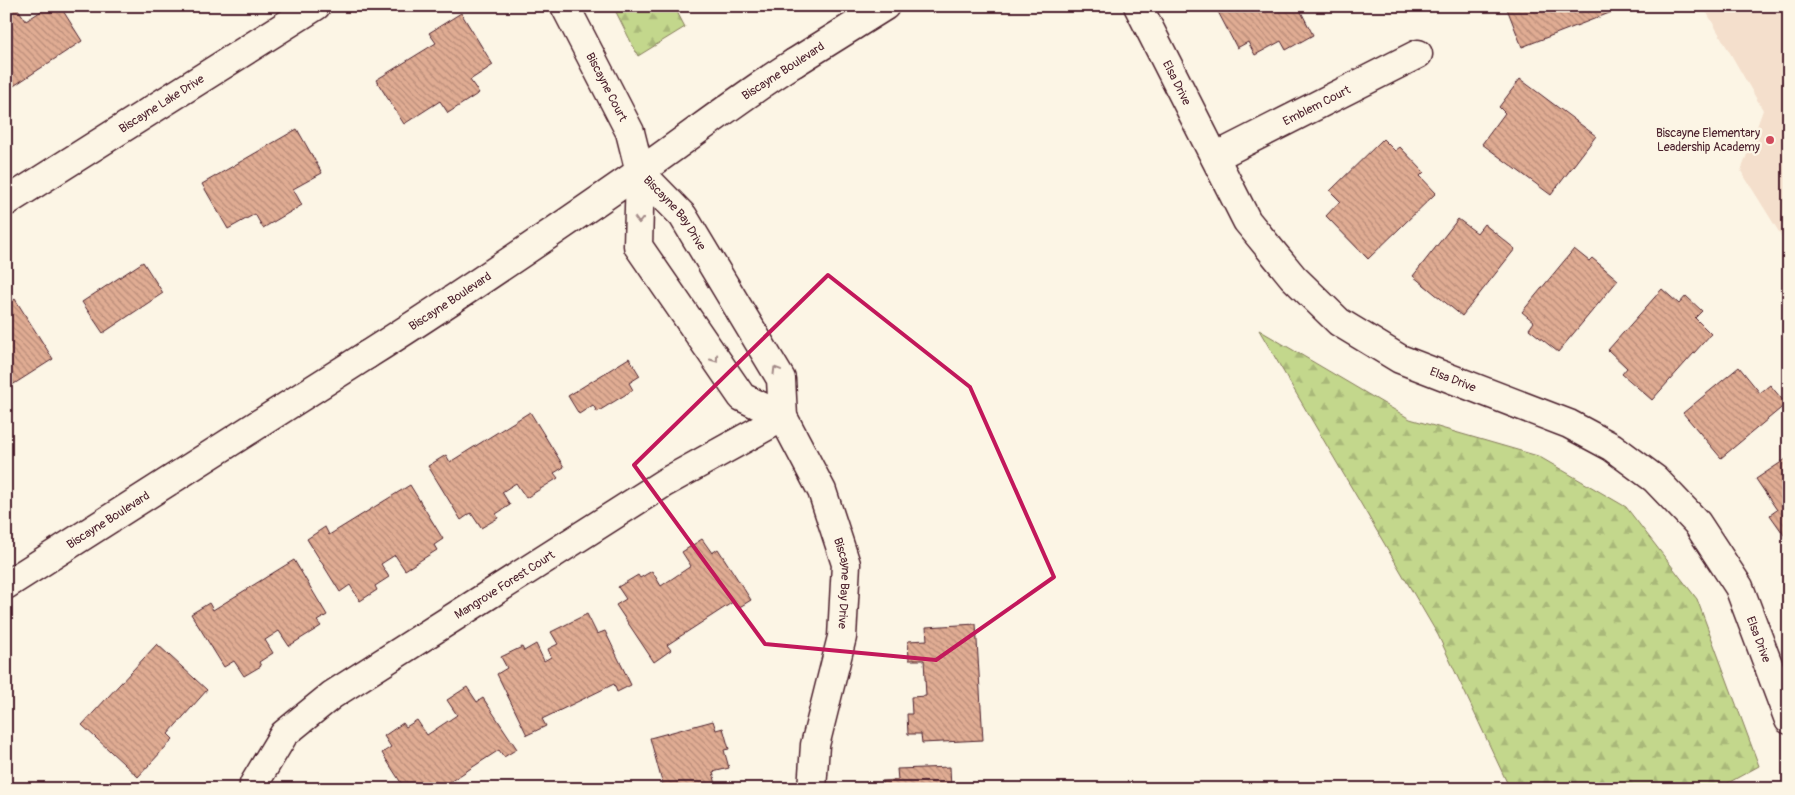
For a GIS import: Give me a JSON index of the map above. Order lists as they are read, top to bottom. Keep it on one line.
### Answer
{"streets":{"street":["Biscayne Boulevard","Elsa Drive","Biscayne Court","Biscayne Lake Drive","Emblem Court","Biscayne Bay Drive","Mangrove Forest Court"]},"crossings":[["Biscayne Boulevard","Biscayne Court"],["Biscayne Boulevard","Biscayne Bay Drive"],["Elsa Drive","Emblem Court"],["Biscayne Court","Biscayne Bay Drive"],["Biscayne Bay Drive","Mangrove Forest Court"]],"places":["Biscayne Elementary Leadership Academy"]}
